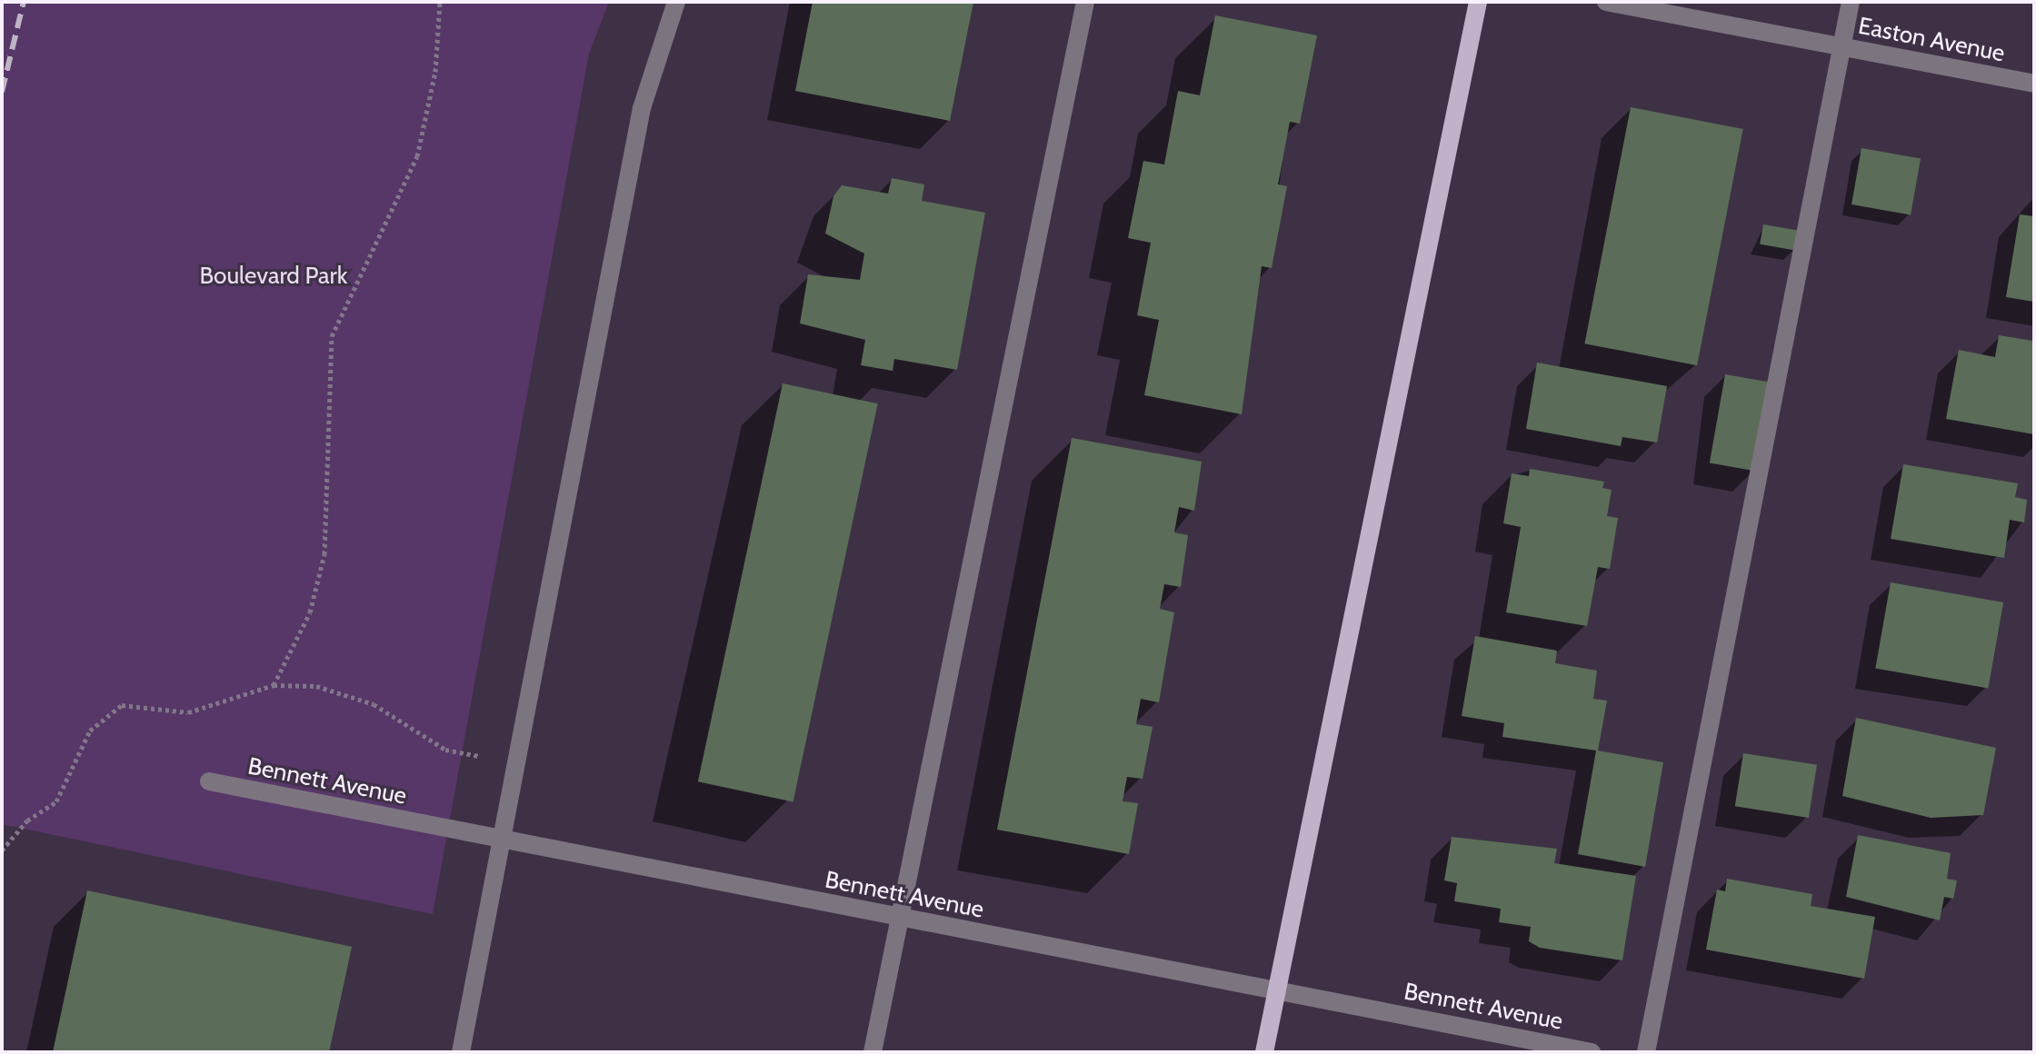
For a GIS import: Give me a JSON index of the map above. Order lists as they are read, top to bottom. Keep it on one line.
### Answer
{"streets":{"street":["Easton Avenue","Bennett Avenue"]},"parks":["Boulevard Park"]}
